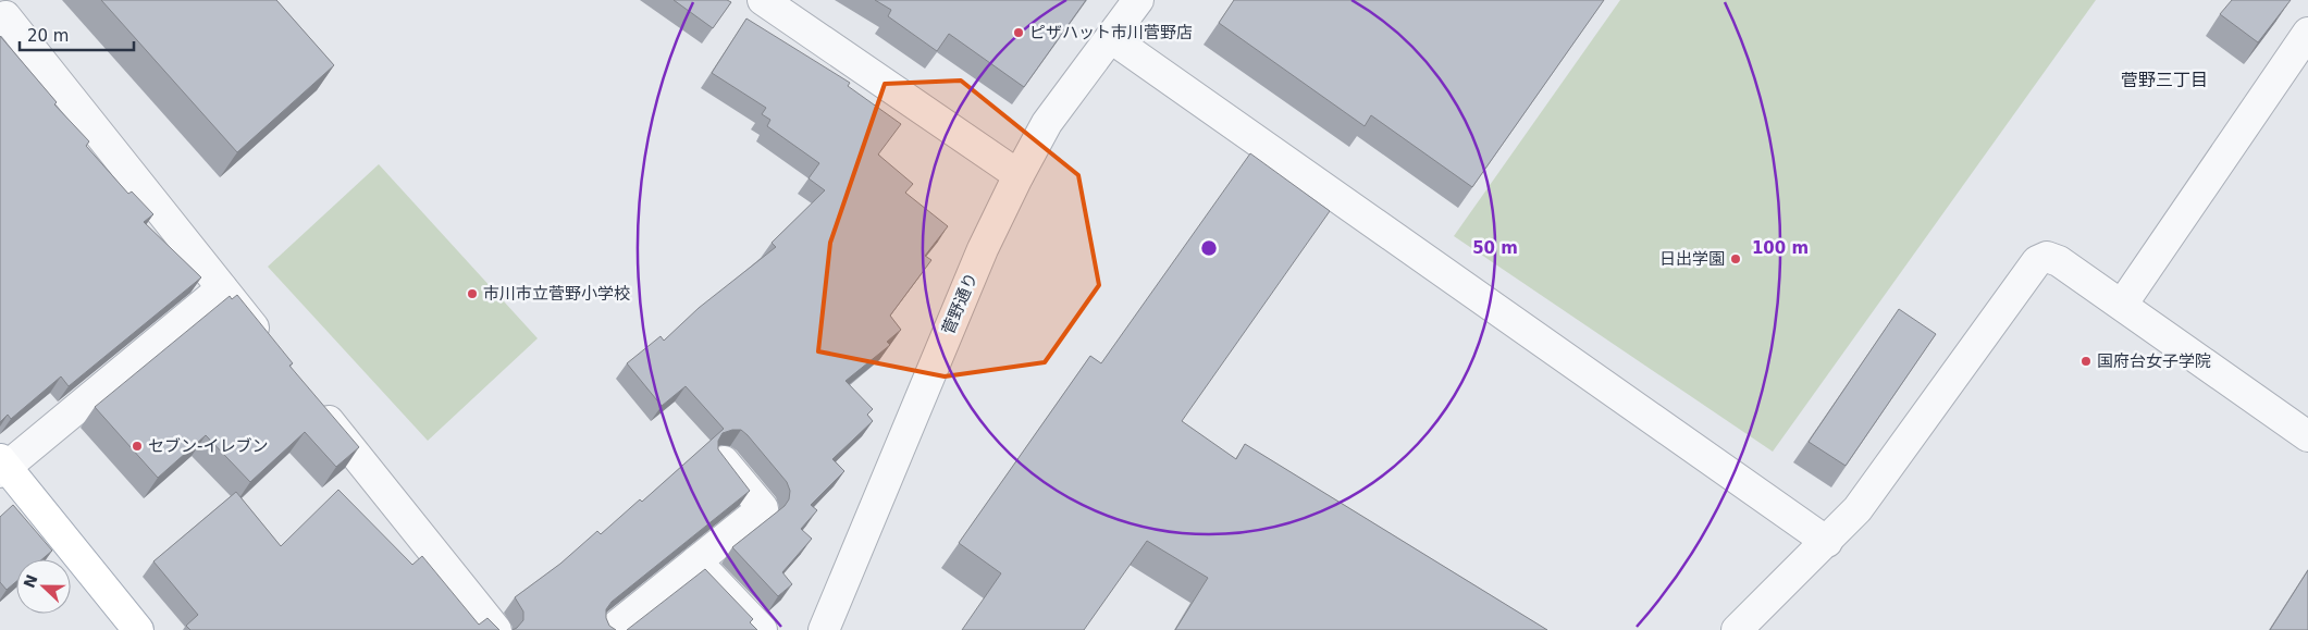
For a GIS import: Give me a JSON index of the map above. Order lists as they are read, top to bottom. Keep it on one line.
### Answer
{"streets":{"street":["菅野通り"]},"districts":["菅野三丁目"],"places":["ピザハット市川菅野店","日出学園","市川市立菅野小学校","国府台女子学院","セブン-イレブン"],"scale_bar":"20 m","north":"left","rings":["50 m","100 m"]}
